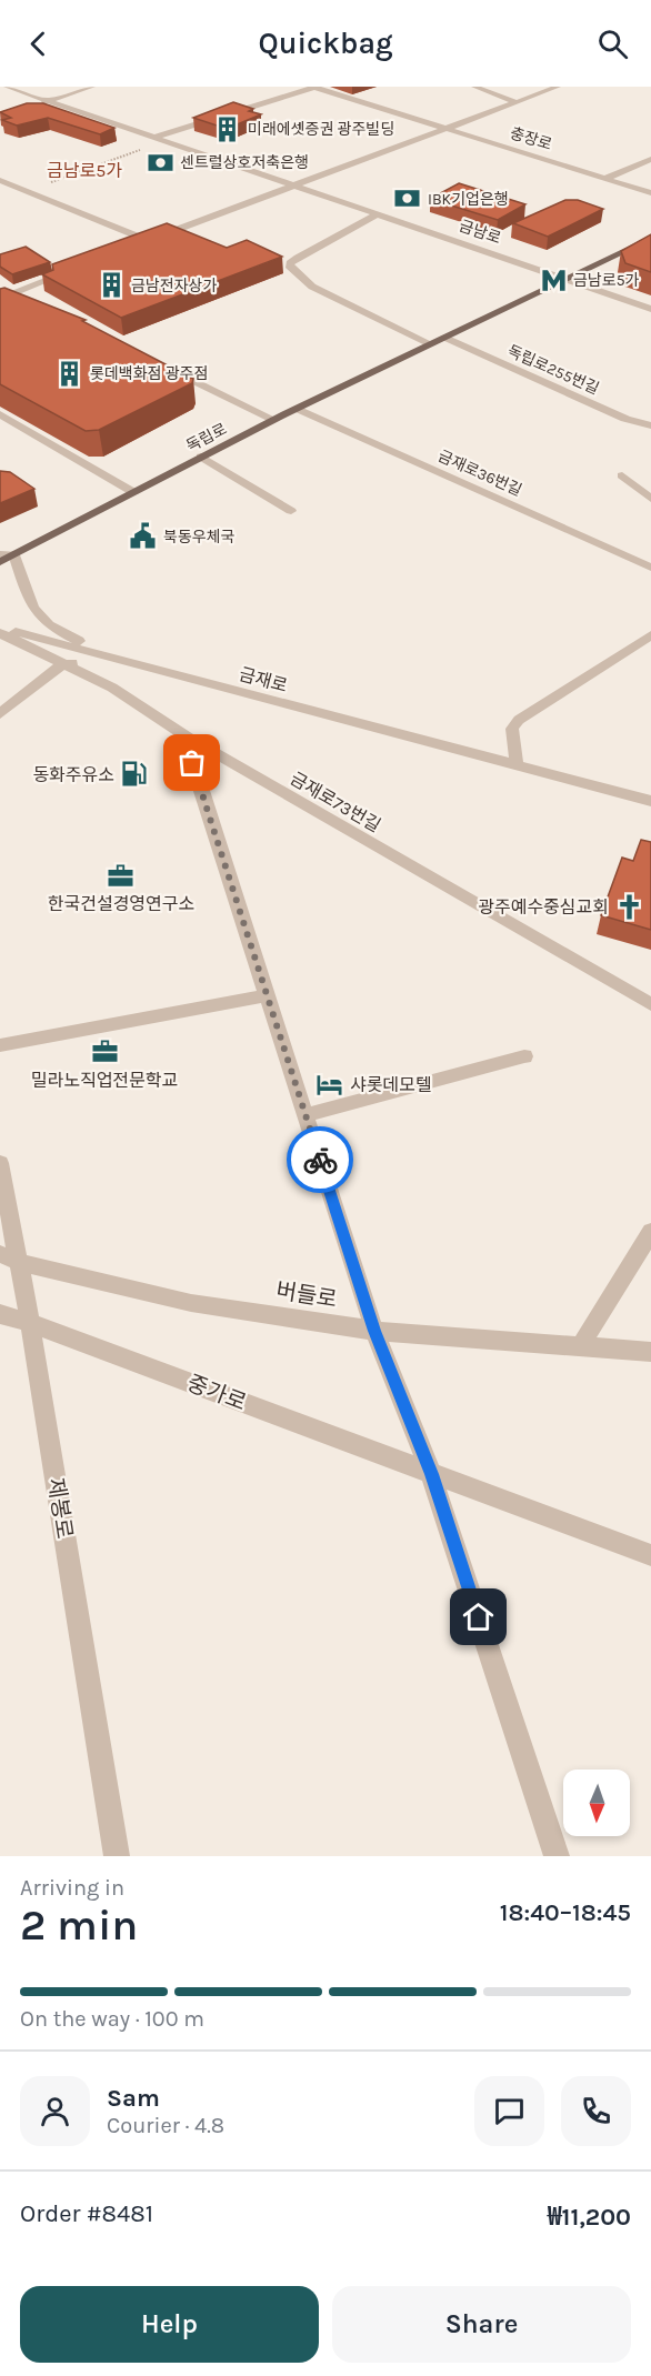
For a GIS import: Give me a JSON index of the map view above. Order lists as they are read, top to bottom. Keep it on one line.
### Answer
{"streets":{"main road":["독립로"],"street":["충장로","금남로","독립로255번길","금재로36번길","금재로","금재로73번길","버들로","중가로","제봉로"]},"crossings":[["충장로","금남로"],["금남로","독립로"],["독립로255번길","독립로"],["독립로","금재로36번길"],["금재로","금재로73번길"],["버들로","제봉로"],["중가로","제봉로"]],"districts":["금남로5가"],"places":{"building":["미래에셋증권 광주빌딩","금남전자상가","롯데백화점 광주점"],"bank":["센트럴상호저축은행","IBK기업은행"],"metro station":["금남로5가"],"public building":["북동우체국"],"fuel station":["동화주유소"],"office":["한국건설경영연구소","밀라노직업전문학교"],"church":["광주예수중심교회"],"hotel":["샤롯데모텔"]},"north":"bottom","page":{"header":"Quickbag","heading":["2 min","Arriving in","18:40–18:45"],"panel":["Sam","Courier · 4.8","Order #8481","₩11,200"],"bar":"On the way · 100 m","buttons":["Help","Share"]}}
